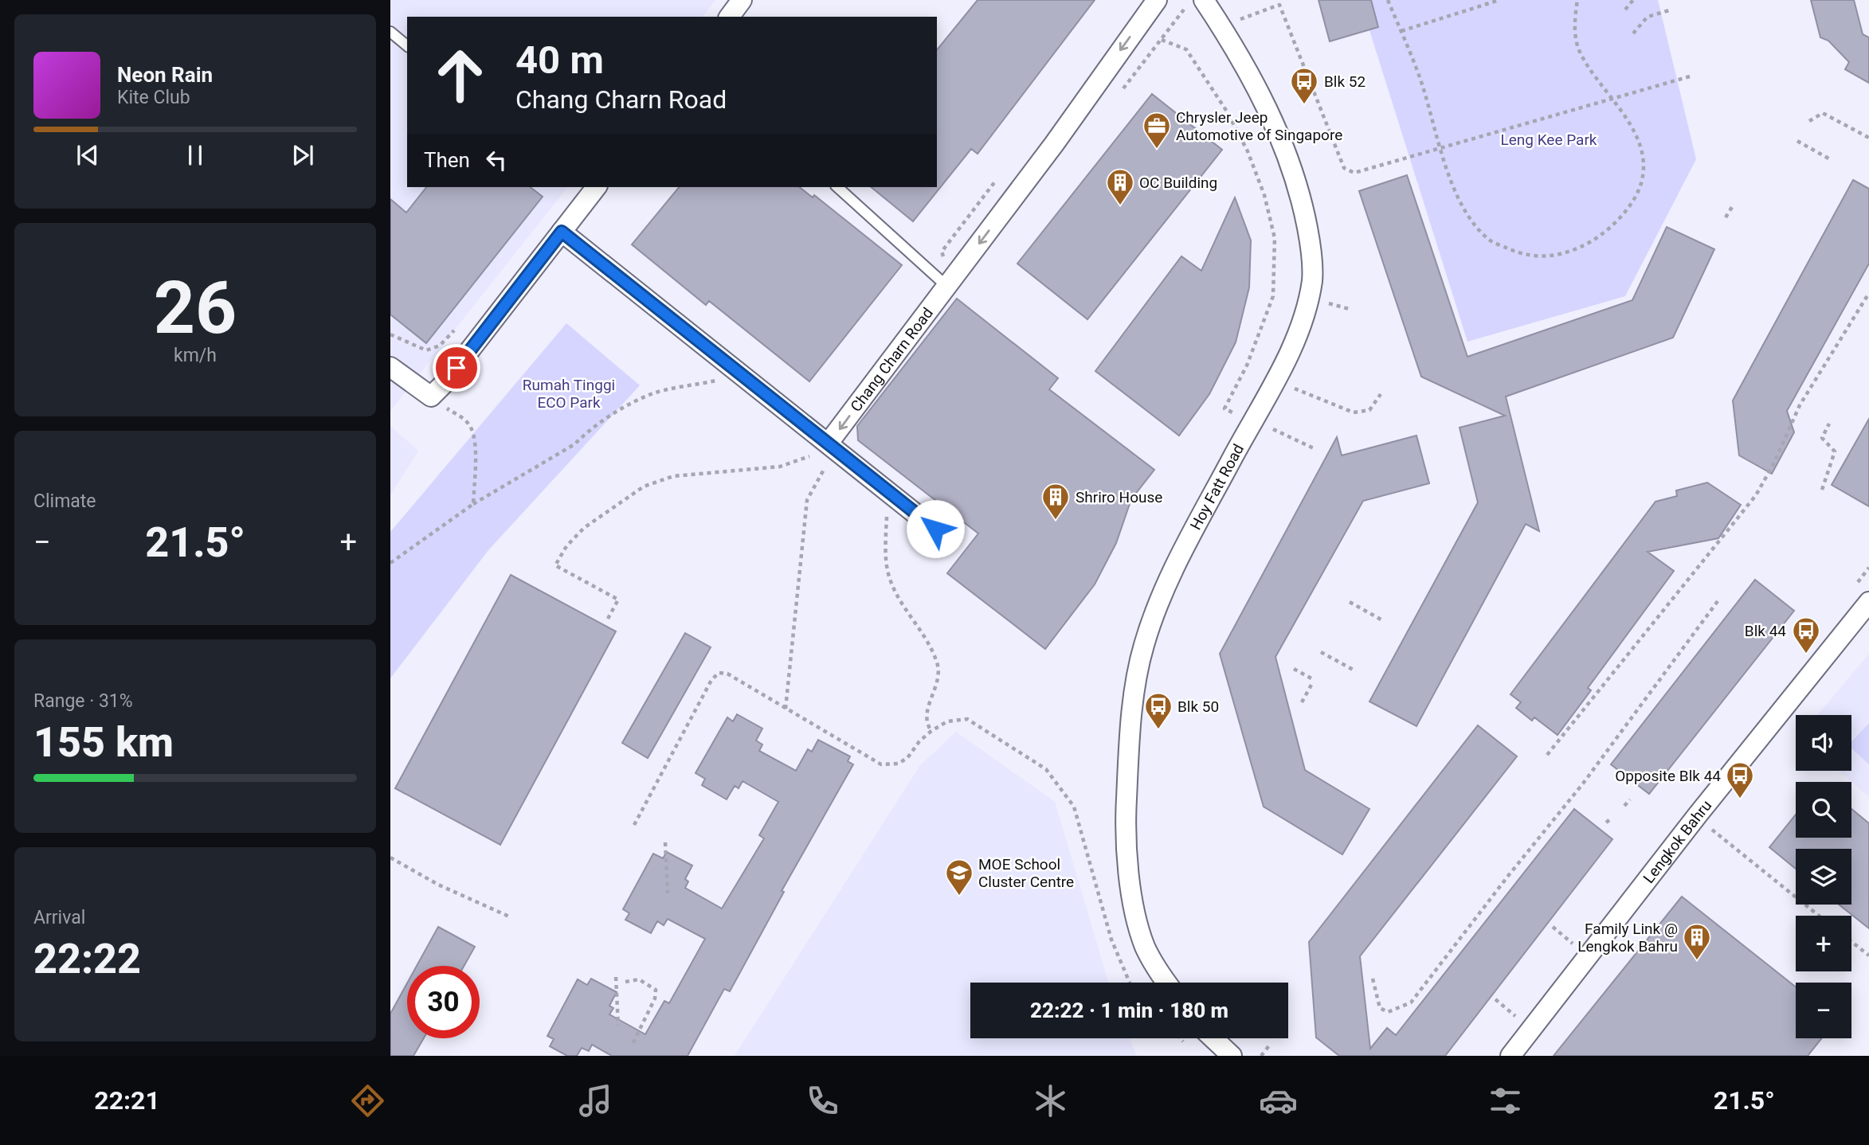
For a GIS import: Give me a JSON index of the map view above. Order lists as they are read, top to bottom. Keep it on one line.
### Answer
{"streets":{"street":["Chang Charn Road","Hoy Fatt Road","Lengkok Bahru"]},"one_way":["Chang Charn Road"],"parks":["Leng Kee Park","Rumah Tinggi ECO Park"],"places":{"bus stop":["Blk 52","Blk 44","Blk 50","Opposite Blk 44"],"office":["Chrysler Jeep Automotive of Singapore"],"building":["OC Building","Shriro House","Family Link @ Lengkok Bahru"],"school or university":["MOE School Cluster Centre"]},"page":{"turn":["40 m","Chang Charn Road"],"song":["Neon Rain","Kite Club"],"then":"Then","tile":[["26","km/h"],"Climate",["Range · 31%","155 km"],["Arrival","22:22"]],"heat":["−","21.5°","+"],"map_buttons":["+","−"],"limit":"30","trip":"22:22 · 1 min · 180 m","tabs":["22:21","21.5°"]}}
